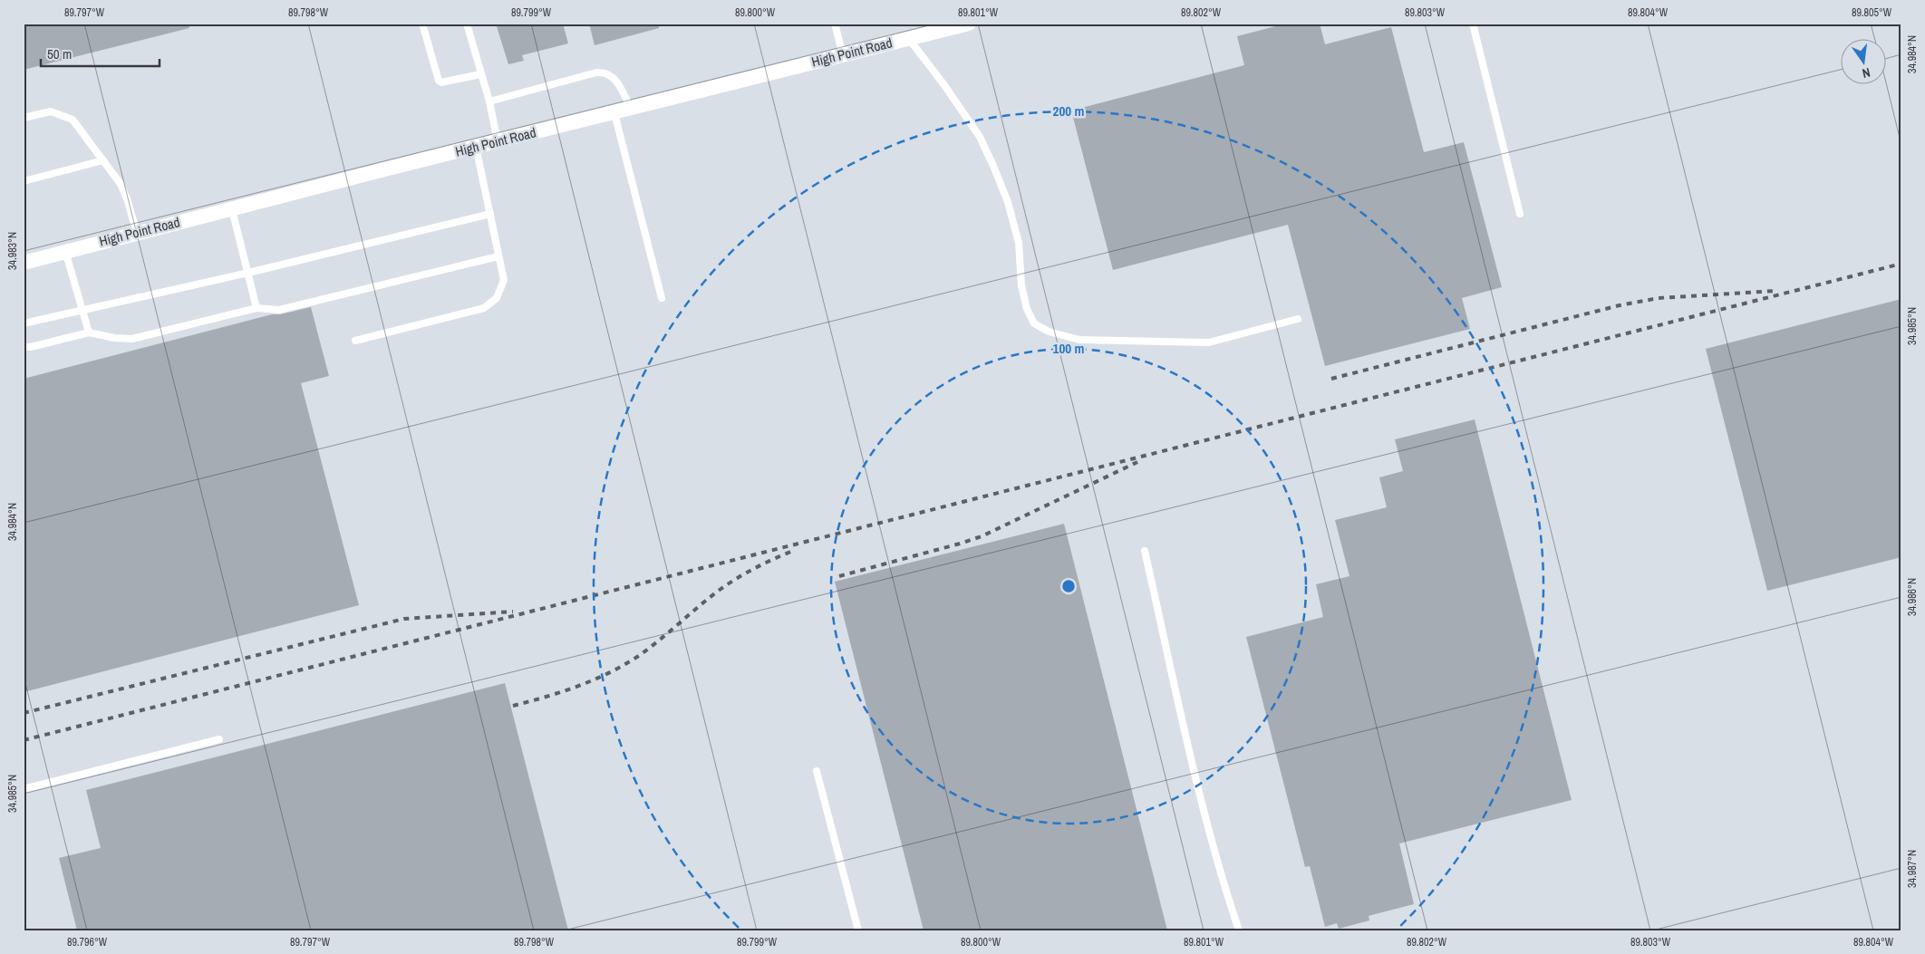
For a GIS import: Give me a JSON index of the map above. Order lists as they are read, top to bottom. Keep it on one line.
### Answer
{"streets":{"street":["High Point Road"]},"scale_bar":"50 m","north":"bottom","coordinates":["89.797°W","89.798°W","89.799°W","89.800°W","89.801°W","89.802°W","89.803°W","89.804°W","89.805°W","34.984°N","34.983°N","34.985°N","34.986°N","34.987°N","89.796°W"],"rings":["200 m","100 m"]}
